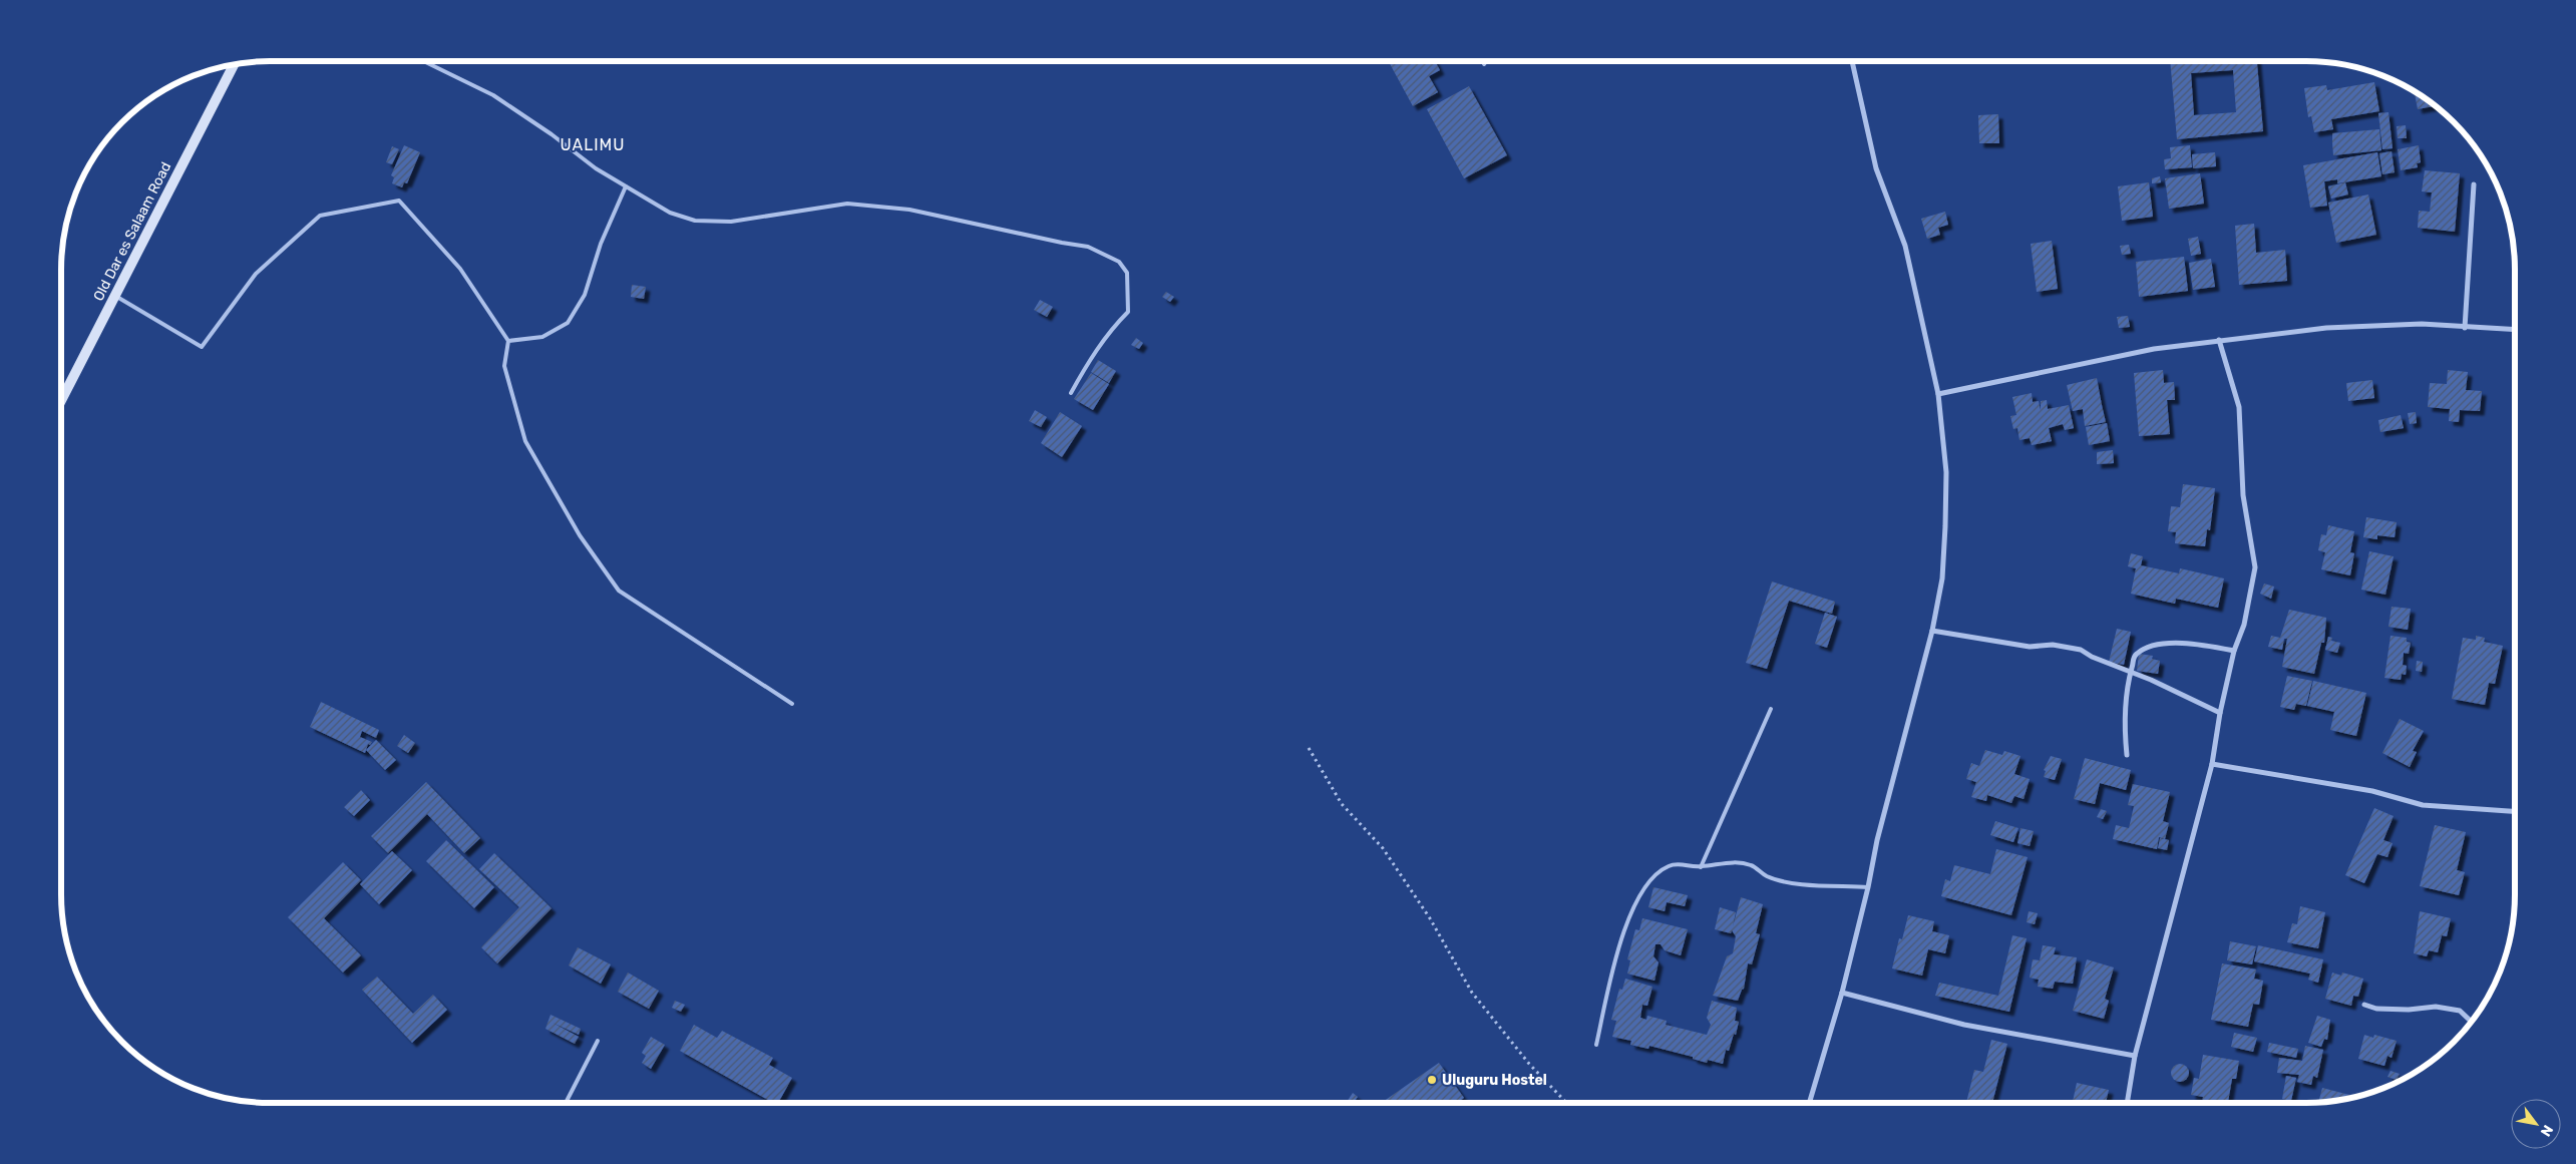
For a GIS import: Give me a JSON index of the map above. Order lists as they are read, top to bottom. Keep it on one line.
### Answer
{"streets":{"main road":["Old Dar es Salaam Road"]},"districts":["UALIMU"],"places":["Uluguru Hostel"],"north":"bottom right"}
